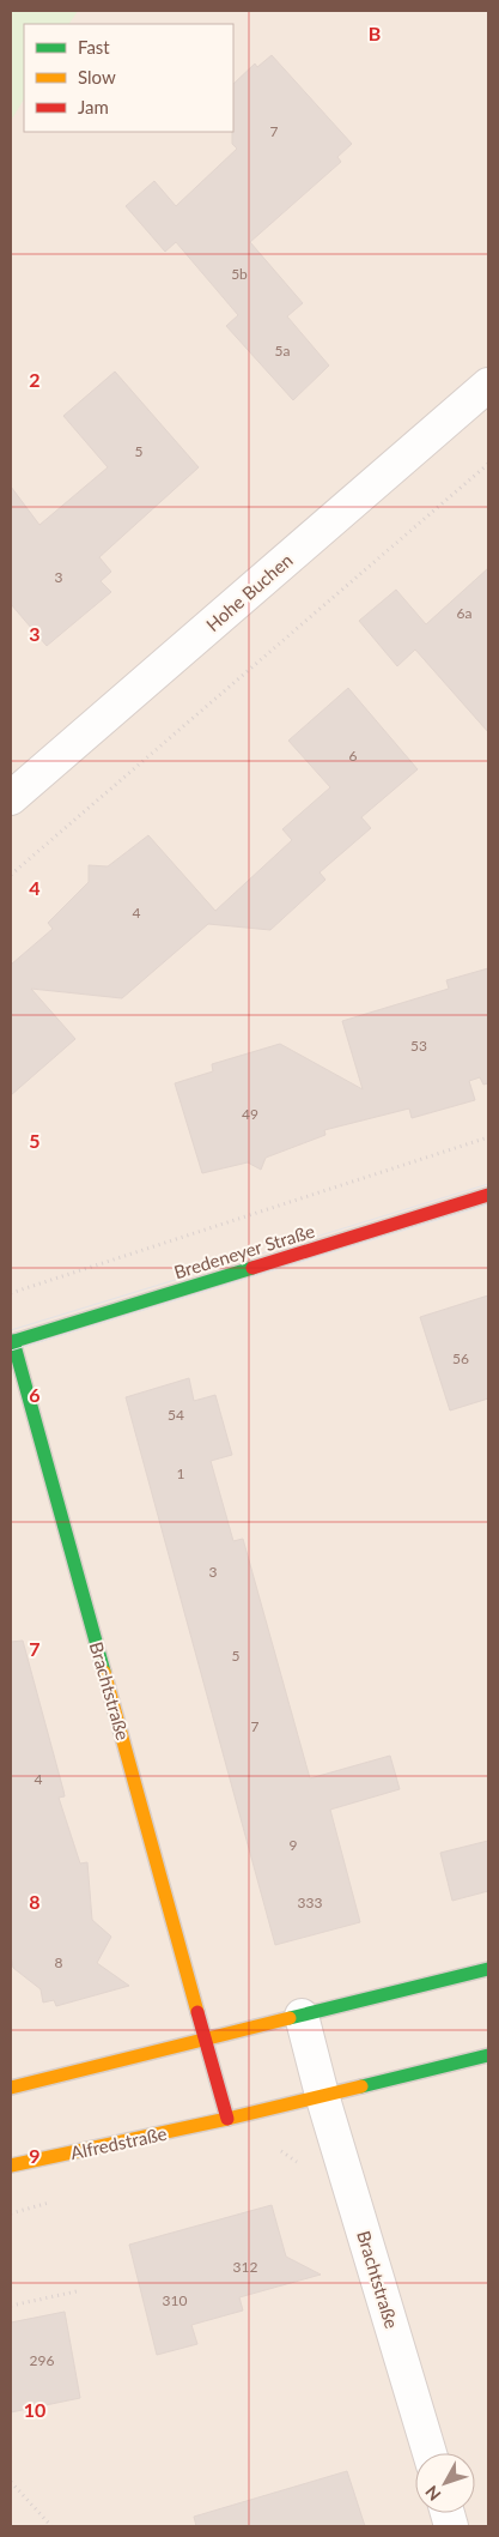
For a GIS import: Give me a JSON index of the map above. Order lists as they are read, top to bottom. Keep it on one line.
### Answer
{"streets":{"street":["Hohe Buchen","Bredeneyer Straße","Brachtstraße","Alfredstraße"]},"crossings":[["Bredeneyer Straße","Brachtstraße"],["Brachtstraße","Alfredstraße"]],"house_numbers":["7","5b","5a","5","3","6a","6","4","53","49","56","54","1","3","5","7","4","9","333","8","312","310","296"],"legend":["Fast","Slow","Jam"],"north":"bottom left","grid":{"columns":["B"],"rows":["2","3","4","5","6","7","8","9","10"]}}
